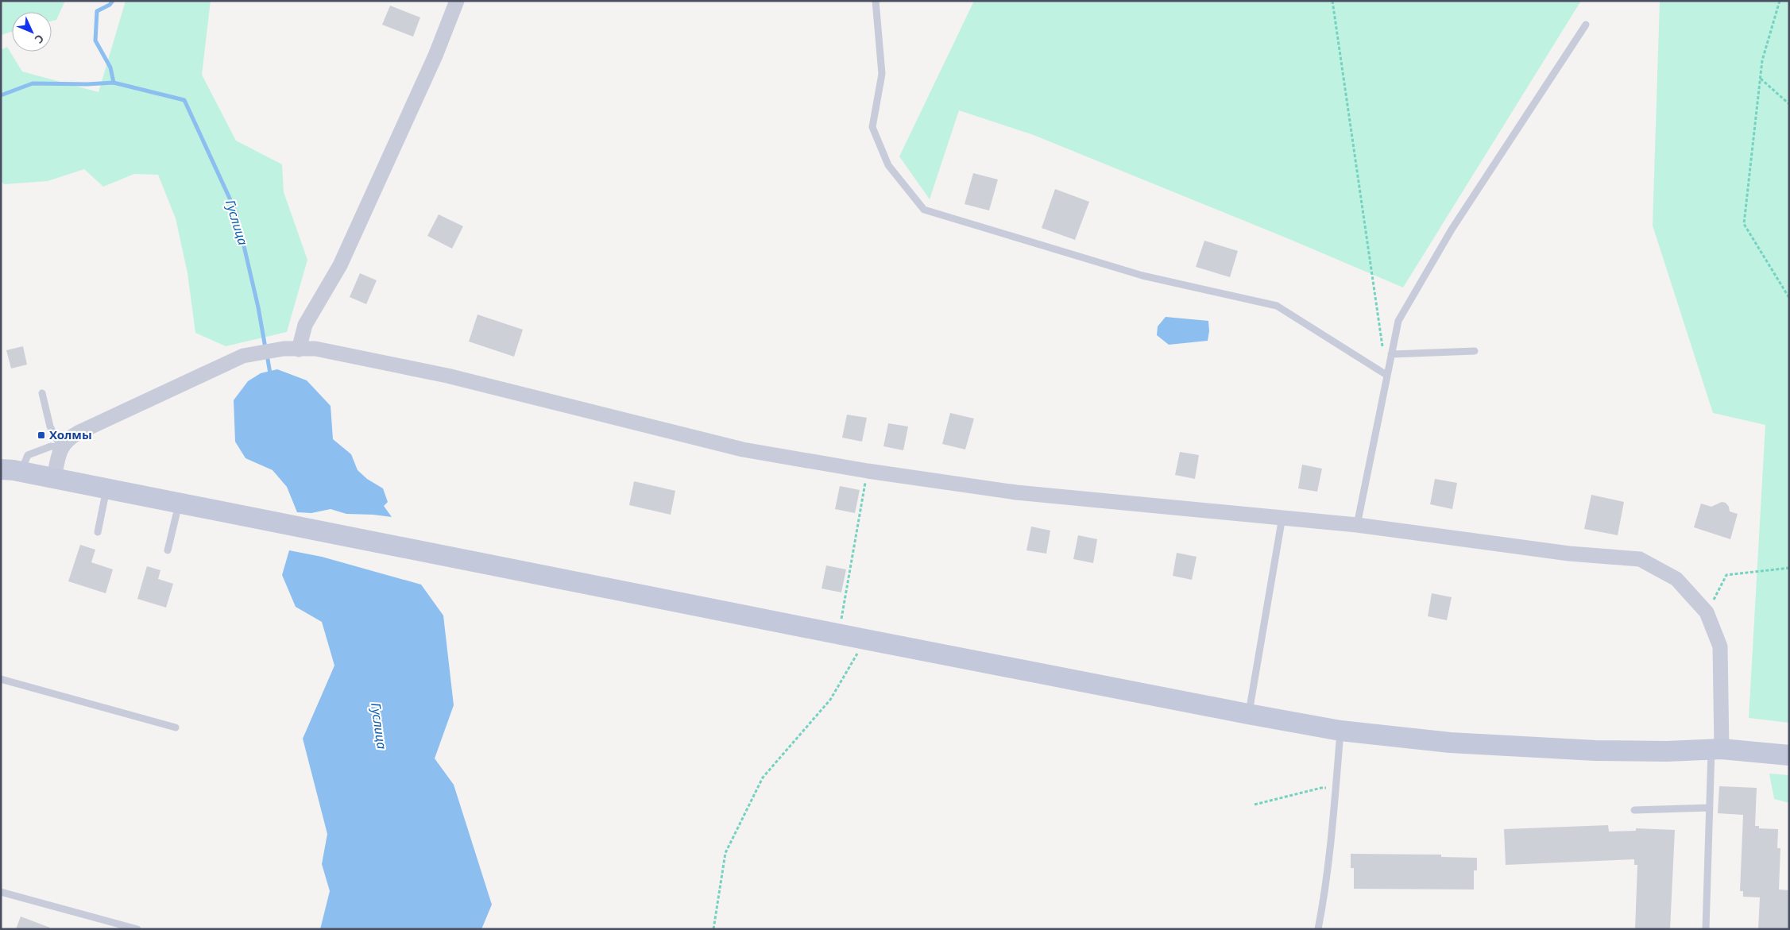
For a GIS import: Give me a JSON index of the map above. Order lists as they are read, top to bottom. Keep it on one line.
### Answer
{"water":["Гуслица"],"places":{"transit":["Холмы"]},"north":"bottom right"}
